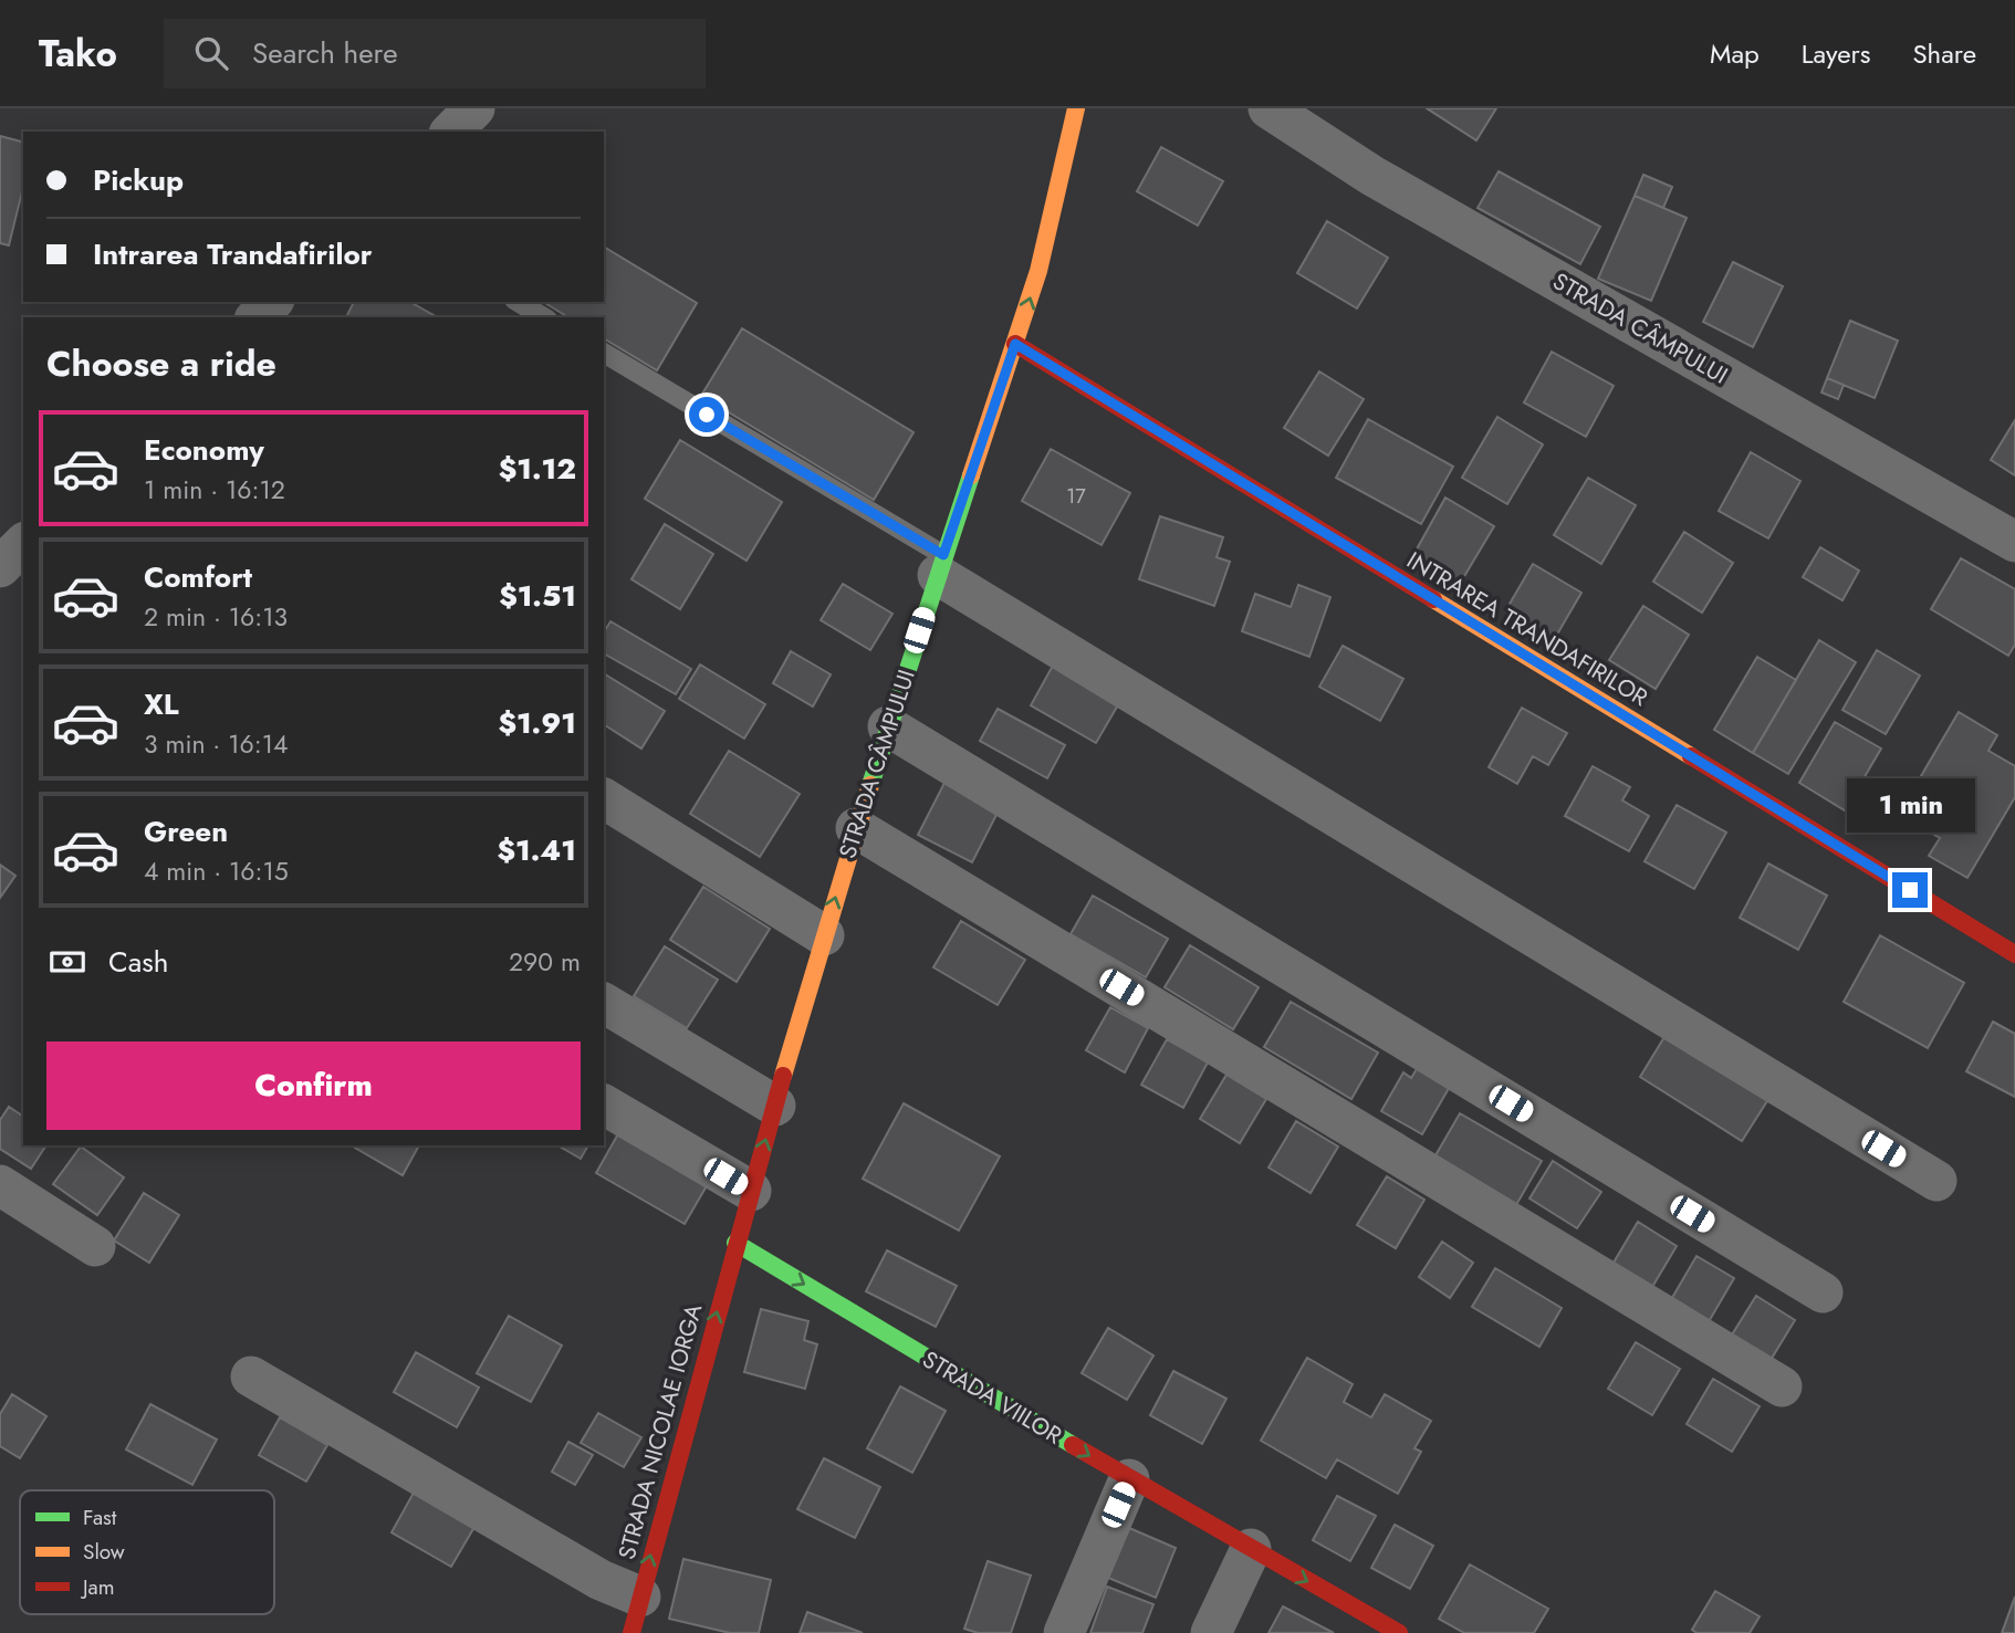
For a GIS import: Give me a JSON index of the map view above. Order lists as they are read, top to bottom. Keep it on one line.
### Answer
{"streets":{"street":["STRADA CÂMPULUI","INTRAREA TRANDAFIRILOR","STRADA VIILOR","STRADA NICOLAE IORGA"]},"crossings":[["STRADA CÂMPULUI","INTRAREA TRANDAFIRILOR"],["STRADA CÂMPULUI","STRADA VIILOR"],["STRADA CÂMPULUI","STRADA NICOLAE IORGA"],["STRADA VIILOR","STRADA NICOLAE IORGA"]],"one_way":["STRADA VIILOR","STRADA NICOLAE IORGA"],"house_numbers":["17"],"legend":["Fast","Slow","Jam"],"page":{"header":"Tako","search":"Search here","nav":["Map","Layers","Share"],"banner":["Pickup","Intrarea Trandafirilor"],"heading":"Choose a ride","list":[{"name":"Economy","note":"1 min · 16:12","value":"$1.12"},{"name":"Comfort","note":"2 min · 16:13","value":"$1.51"},{"name":"XL","note":"3 min · 16:14","value":"$1.91"},{"name":"Green","note":"4 min · 16:15","value":"$1.41"}],"bubble":"1 min","pay":["Cash","290 m"],"buttons":"Confirm"}}
